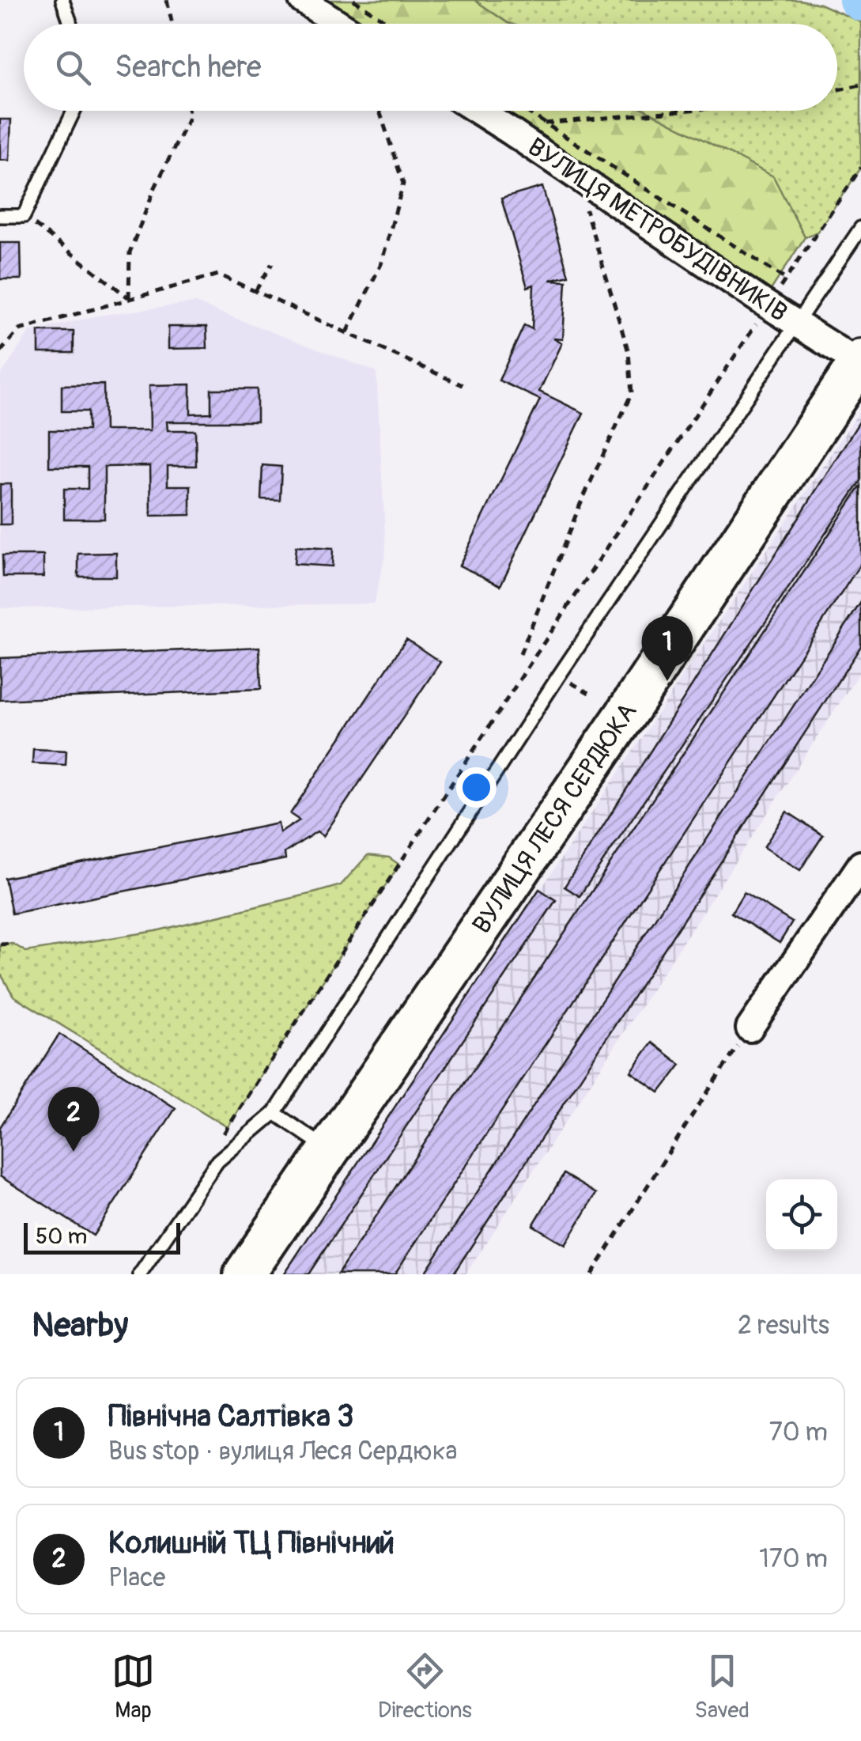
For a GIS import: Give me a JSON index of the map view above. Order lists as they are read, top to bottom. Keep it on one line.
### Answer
{"streets":{"main road":["ВУЛИЦЯ ЛЕСЯ СЕРДЮКА"],"street":["ВУЛИЦЯ МЕТРОБУДІВНИКІВ"]},"crossings":[["ВУЛИЦЯ МЕТРОБУДІВНИКІВ","ВУЛИЦЯ ЛЕСЯ СЕРДЮКА"]],"scale_bar":"50 m","page":{"search":"Search here","pins":["1","2"],"scale":"50 m","heading":["Nearby","2 results"],"list":[{"mark":"1","name":"Північна Салтівка 3","note":"Bus stop · вулиця Леся Сердюка","value":"70 m"},{"mark":"2","name":"Колишній ТЦ Північний","note":"Place","value":"170 m"}],"nav":["Map","Directions","Saved"]}}
